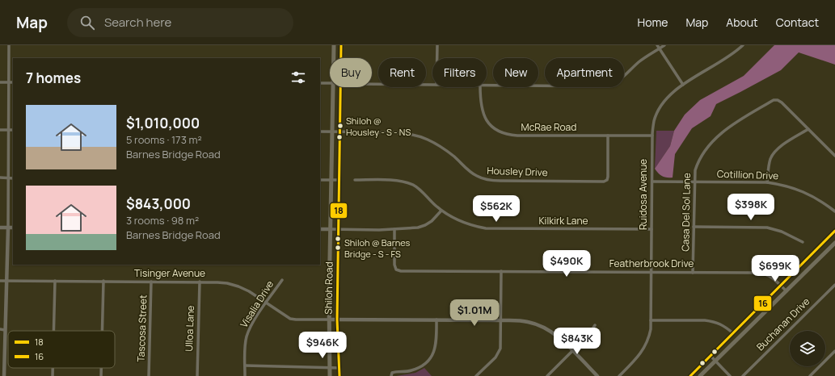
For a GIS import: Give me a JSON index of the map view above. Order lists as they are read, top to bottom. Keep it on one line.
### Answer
{"streets":{"main road":["Shiloh Road"],"street":["McRae Road","Housley Drive","Cotillion Drive","Ruidosa Avenue","Casa Del Sol Lane","Kilkirk Lane","Featherbrook Drive","Tisinger Avenue","Visalia Drive","Buchanan Drive","Tascosa Street","Ulloa Lane"]},"crossings":[["McRae Road","Housley Drive"],["McRae Road","Ruidosa Avenue"],["Housley Drive","Shiloh Road"],["Cotillion Drive","Ruidosa Avenue"],["Cotillion Drive","Casa Del Sol Lane"],["Ruidosa Avenue","Kilkirk Lane"],["Ruidosa Avenue","Featherbrook Drive"],["Casa Del Sol Lane","Featherbrook Drive"],["Tisinger Avenue","Shiloh Road"],["Tisinger Avenue","Visalia Drive"],["Tisinger Avenue","Tascosa Street"],["Tisinger Avenue","Ulloa Lane"]],"places":["Shiloh @ Housley - S - NS","Shiloh @ Barnes Bridge - S - FS"],"lines":["transit line 18","transit line 16"],"legend":["18","16"],"page":{"header":"Map","search":"Search here","nav":["Home","Map","About","Contact"],"chip":["Buy","Rent","Filters","New","Apartment"],"heading":"7 homes","list":[{"name":"$1,010,000","note":"5 rooms · 173 m² · Barnes Bridge Road"},{"name":"$843,000","note":"3 rooms · 98 m² · Barnes Bridge Road"}],"price":["$398K","$562K","$490K","$699K","$1.01M","$843K","$946K"]}}
